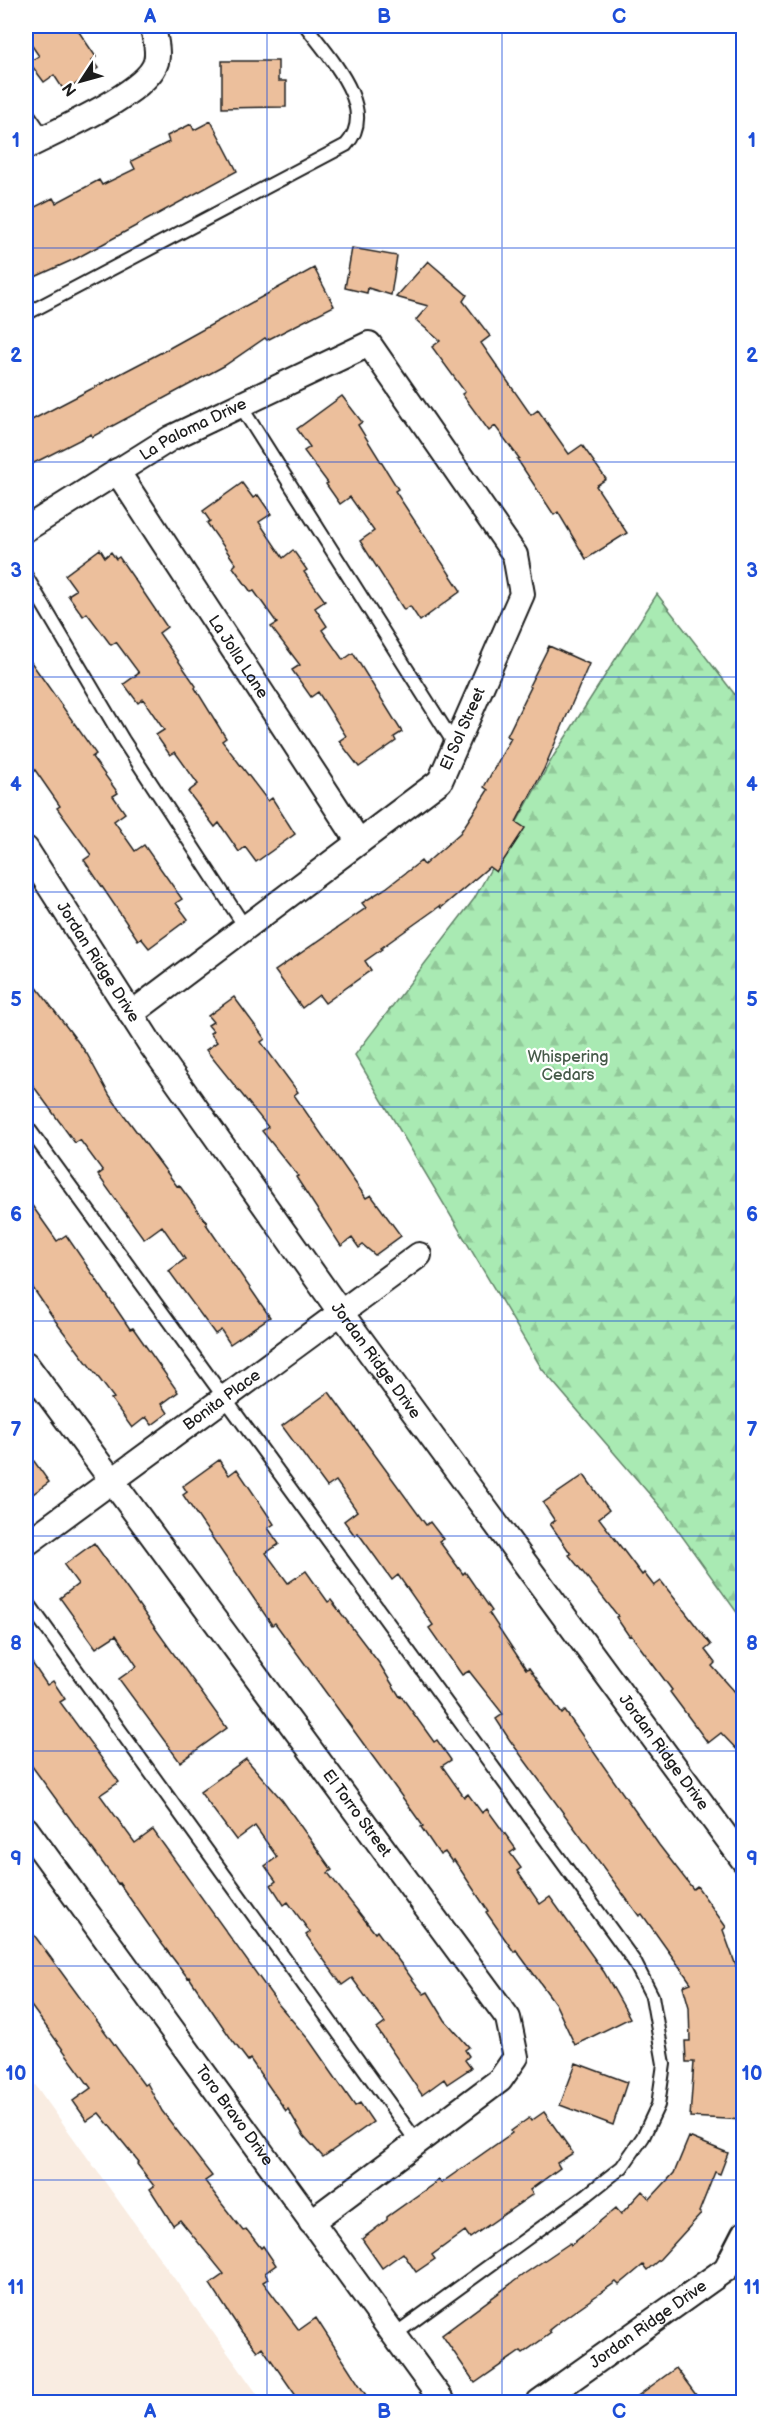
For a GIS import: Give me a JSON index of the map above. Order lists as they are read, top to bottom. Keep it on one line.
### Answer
{"streets":{"street":["La Paloma Drive","La Jolla Lane","El Sol Street","Jordan Ridge Drive","Bonita Place","El Torro Street","Toro Bravo Drive"]},"crossings":[["La Paloma Drive","La Jolla Lane"],["La Paloma Drive","El Sol Street"],["La Jolla Lane","El Sol Street"],["El Sol Street","Jordan Ridge Drive"],["Jordan Ridge Drive","Bonita Place"],["Bonita Place","El Torro Street"],["El Torro Street","Toro Bravo Drive"]],"parks":["Whispering Cedars"],"north":"bottom left","grid":{"columns":["A","B","C"],"rows":["1","2","3","4","5","6","7","8","9","10","11"]}}
